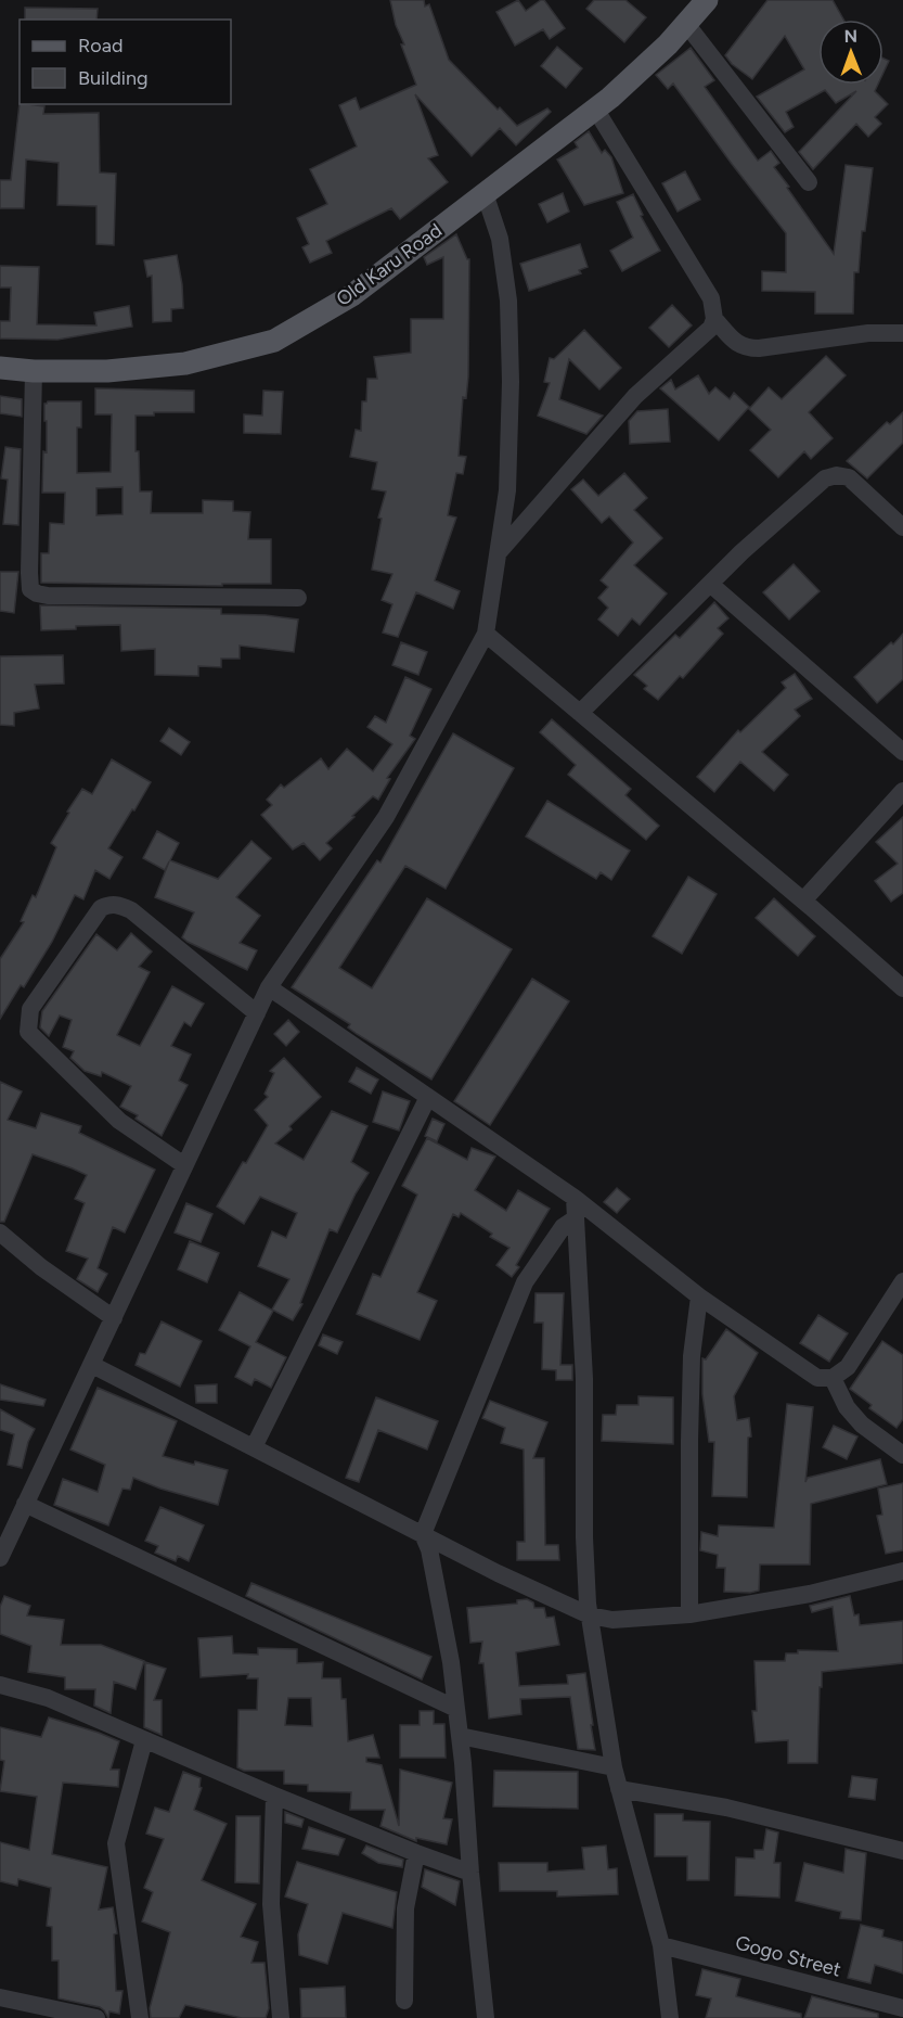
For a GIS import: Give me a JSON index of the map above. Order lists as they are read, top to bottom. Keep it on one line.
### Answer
{"streets":{"main road":["Old Karu Road"],"street":["Gogo Street"]},"legend":["Road","Building"],"north":"top"}
